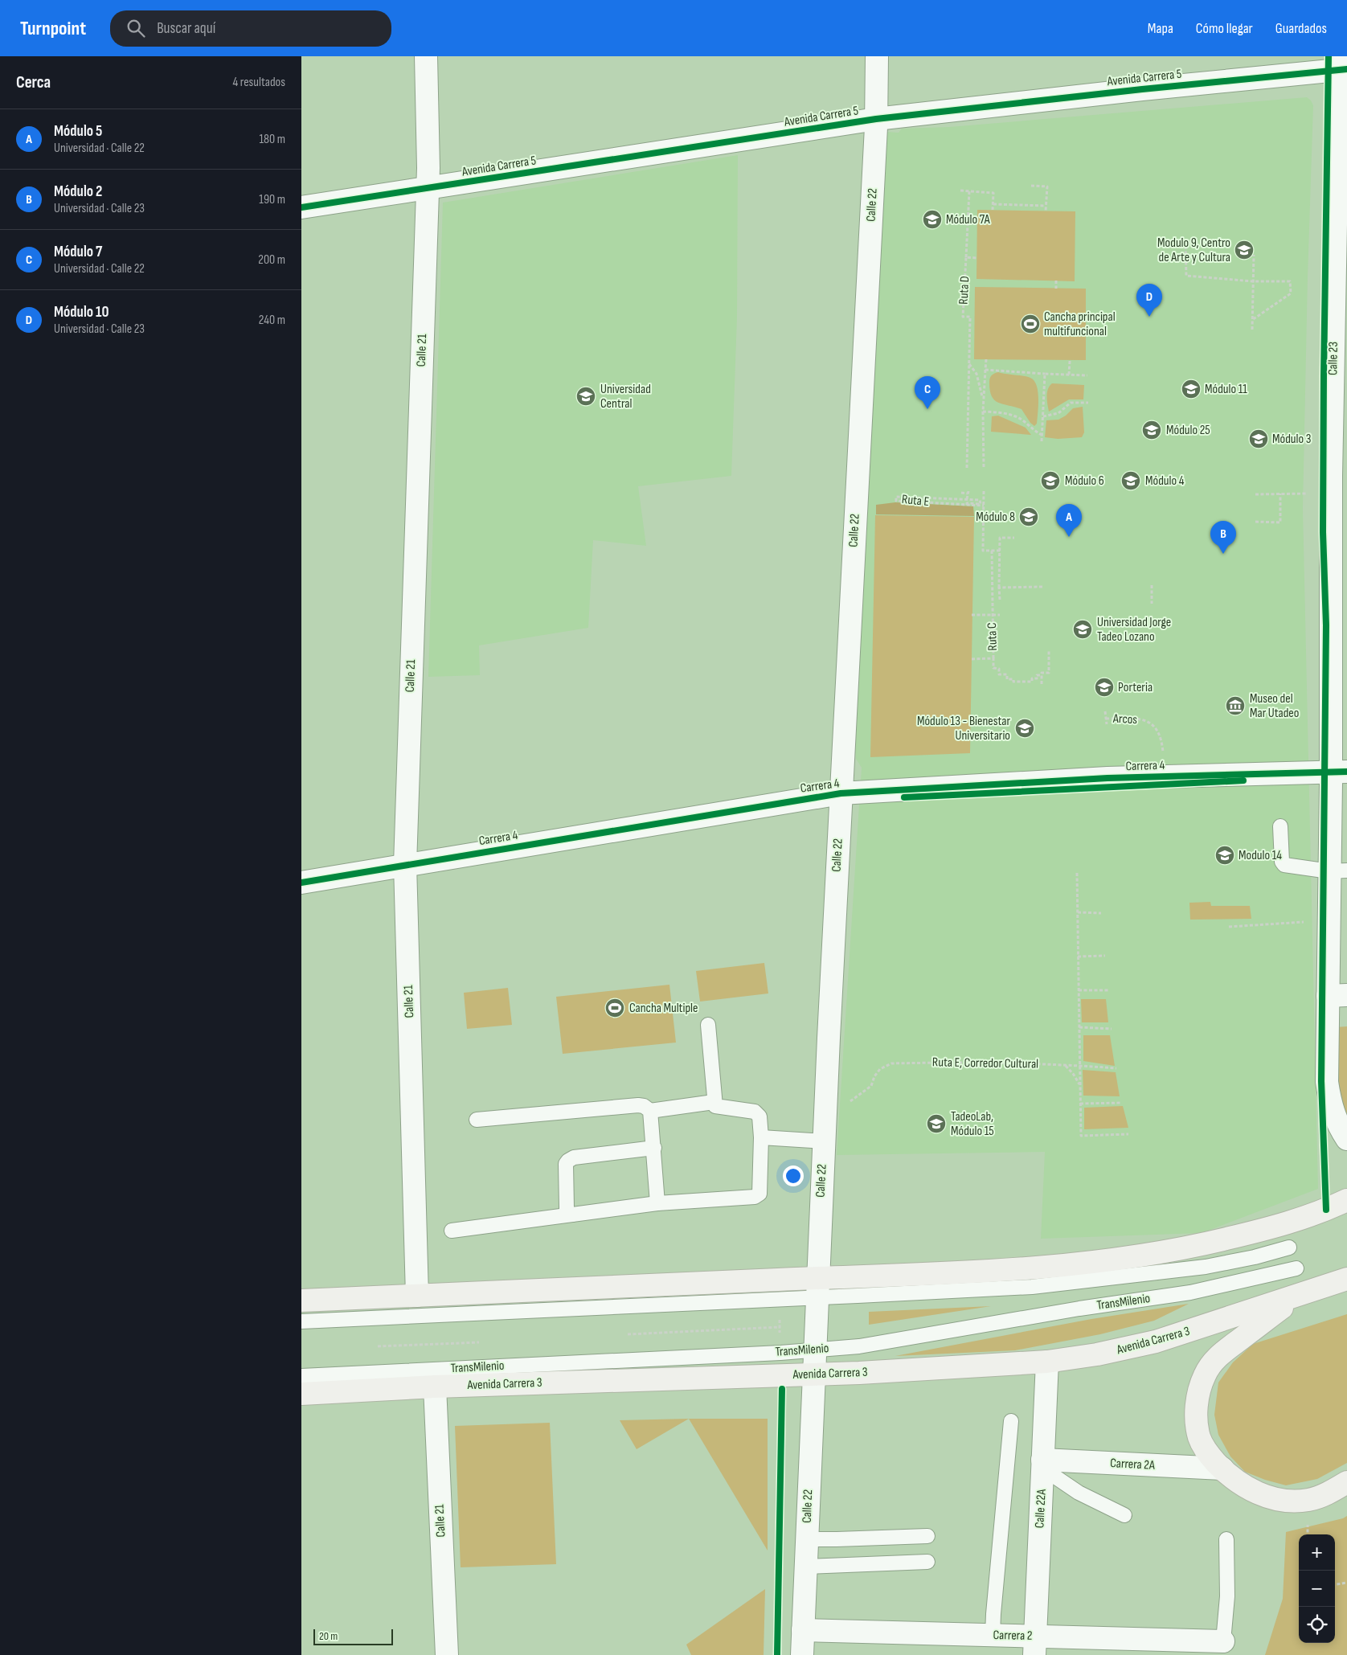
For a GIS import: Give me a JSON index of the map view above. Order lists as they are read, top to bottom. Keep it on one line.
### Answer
{"streets":{"main road":["Avenida Carrera 3"],"street":["Avenida Carrera 5","Calle 22","Calle 21","Calle 23","Carrera 4","Carrera 2A","Calle 22A","Carrera 2"],"lane":["TransMilenio"],"path":["Ruta D","Ruta E","Ruta C","Arcos","Ruta E, Corredor Cultural"]},"crossings":[["Avenida Carrera 5","Calle 22"],["Avenida Carrera 5","Calle 21"],["Avenida Carrera 5","Calle 23"],["Calle 22","Carrera 4"],["Calle 22","TransMilenio"],["Calle 22","Avenida Carrera 3"],["Calle 22","Carrera 2"],["Calle 21","Carrera 4"],["Calle 21","Avenida Carrera 3"],["Calle 23","Carrera 4"],["Avenida Carrera 3","Calle 22A"],["Carrera 2A","Calle 22A"],["Calle 22A","Carrera 2"]],"places":{"school or university":["Módulo 7A","Modulo 9, Centro de Arte y Cultura","Módulo 11","Universidad Central","Módulo 25","Módulo 3","Módulo 6","Módulo 4","Módulo 8","Universidad Jorge Tadeo Lozano","Porteria","Módulo 13 - Bienestar Universitario","Modulo 14","TadeoLab, Módulo 15"],"sports":["Cancha principal multifuncional","Cancha Multiple"],"museum":["Museo del Mar Utadeo"]},"scale_bar":"20 m","page":{"header":"Turnpoint","search":"Buscar aquí","nav":["Mapa","Cómo llegar","Guardados"],"heading":["Cerca","4 resultados"],"list":[{"mark":"A","name":"Módulo 5","note":"Universidad · Calle 22","value":"180 m"},{"mark":"B","name":"Módulo 2","note":"Universidad · Calle 23","value":"190 m"},{"mark":"C","name":"Módulo 7","note":"Universidad · Calle 22","value":"200 m"},{"mark":"D","name":"Módulo 10","note":"Universidad · Calle 23","value":"240 m"}],"pins":["D","C","A","B"],"map_buttons":["+","−"],"scale":"20 m"}}
